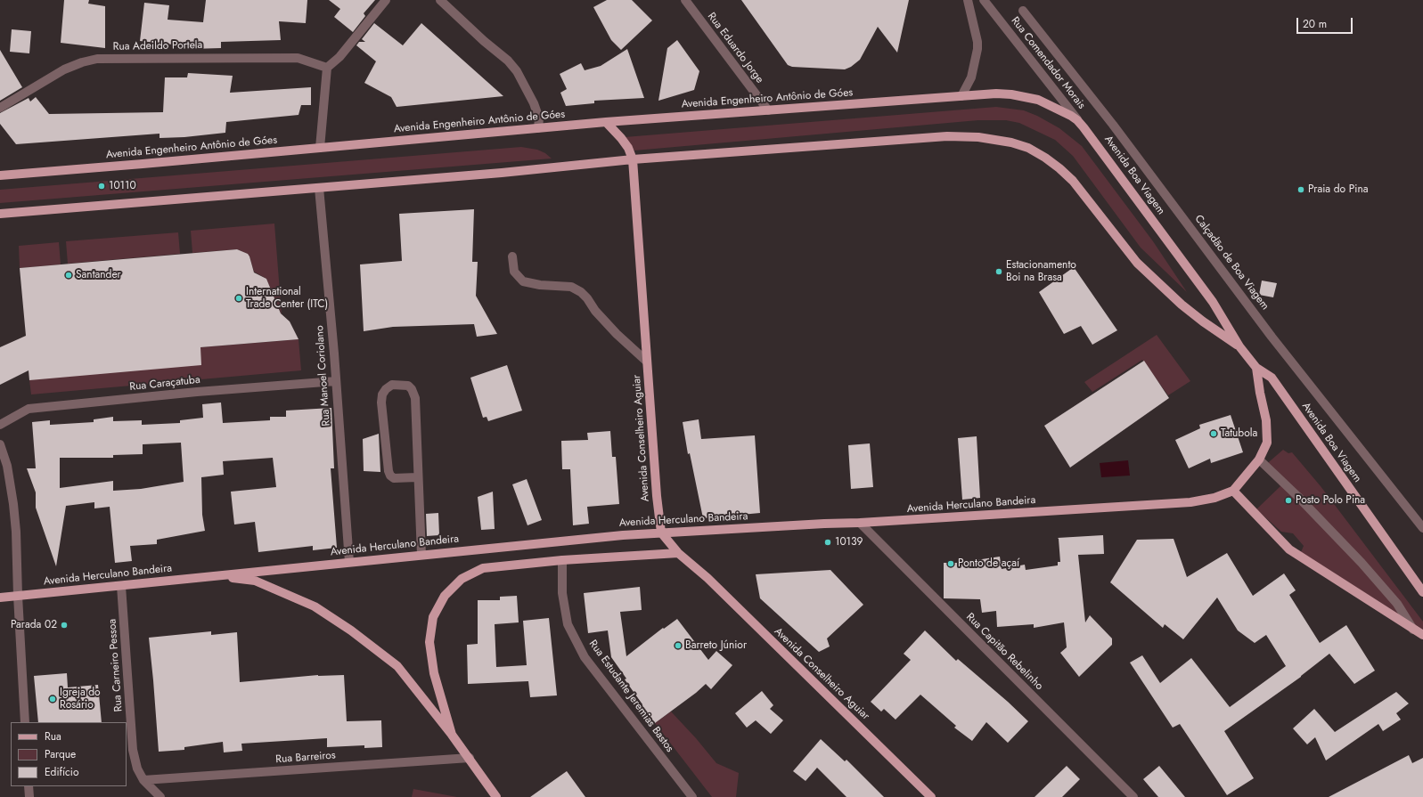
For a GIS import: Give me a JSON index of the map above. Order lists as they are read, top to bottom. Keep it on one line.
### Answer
{"streets":{"main road":["Avenida Engenheiro Antônio de Góes","Avenida Boa Viagem","Avenida Conselheiro Aguiar","Avenida Herculano Bandeira"],"street":["Rua Adeildo Portela","Rua Eduardo Jorge","Rua Comendador Morais","Calçadão de Boa Viagem","Rua Manoel Coriolano","Rua Caraçatuba","Rua Capitão Rebelinho","Rua Carneiro Pessoa","Rua Estudante Jeremias Bastos","Rua Barreiros"]},"crossings":[["Rua Eduardo Jorge","Avenida Engenheiro Antônio de Góes"],["Rua Comendador Morais","Avenida Boa Viagem"],["Avenida Engenheiro Antônio de Góes","Avenida Boa Viagem"],["Avenida Engenheiro Antônio de Góes","Avenida Conselheiro Aguiar"],["Avenida Boa Viagem","Avenida Conselheiro Aguiar"],["Avenida Boa Viagem","Avenida Herculano Bandeira"],["Rua Manoel Coriolano","Rua Caraçatuba"],["Rua Manoel Coriolano","Avenida Herculano Bandeira"],["Avenida Conselheiro Aguiar","Avenida Herculano Bandeira"],["Avenida Herculano Bandeira","Rua Capitão Rebelinho"],["Avenida Herculano Bandeira","Rua Carneiro Pessoa"],["Rua Carneiro Pessoa","Rua Barreiros"]],"places":["10110","Praia do Pina","Estacionamento Boi na Brasa","Santander","International Trade Center (ITC)","Tatubola","Posto Polo Pina","10139","Ponto de açaí","Parada 02","Barreto Júnior","Igreja do Rosário"],"legend":["Rua","Parque","Edifício"],"scale_bar":"20 m"}
